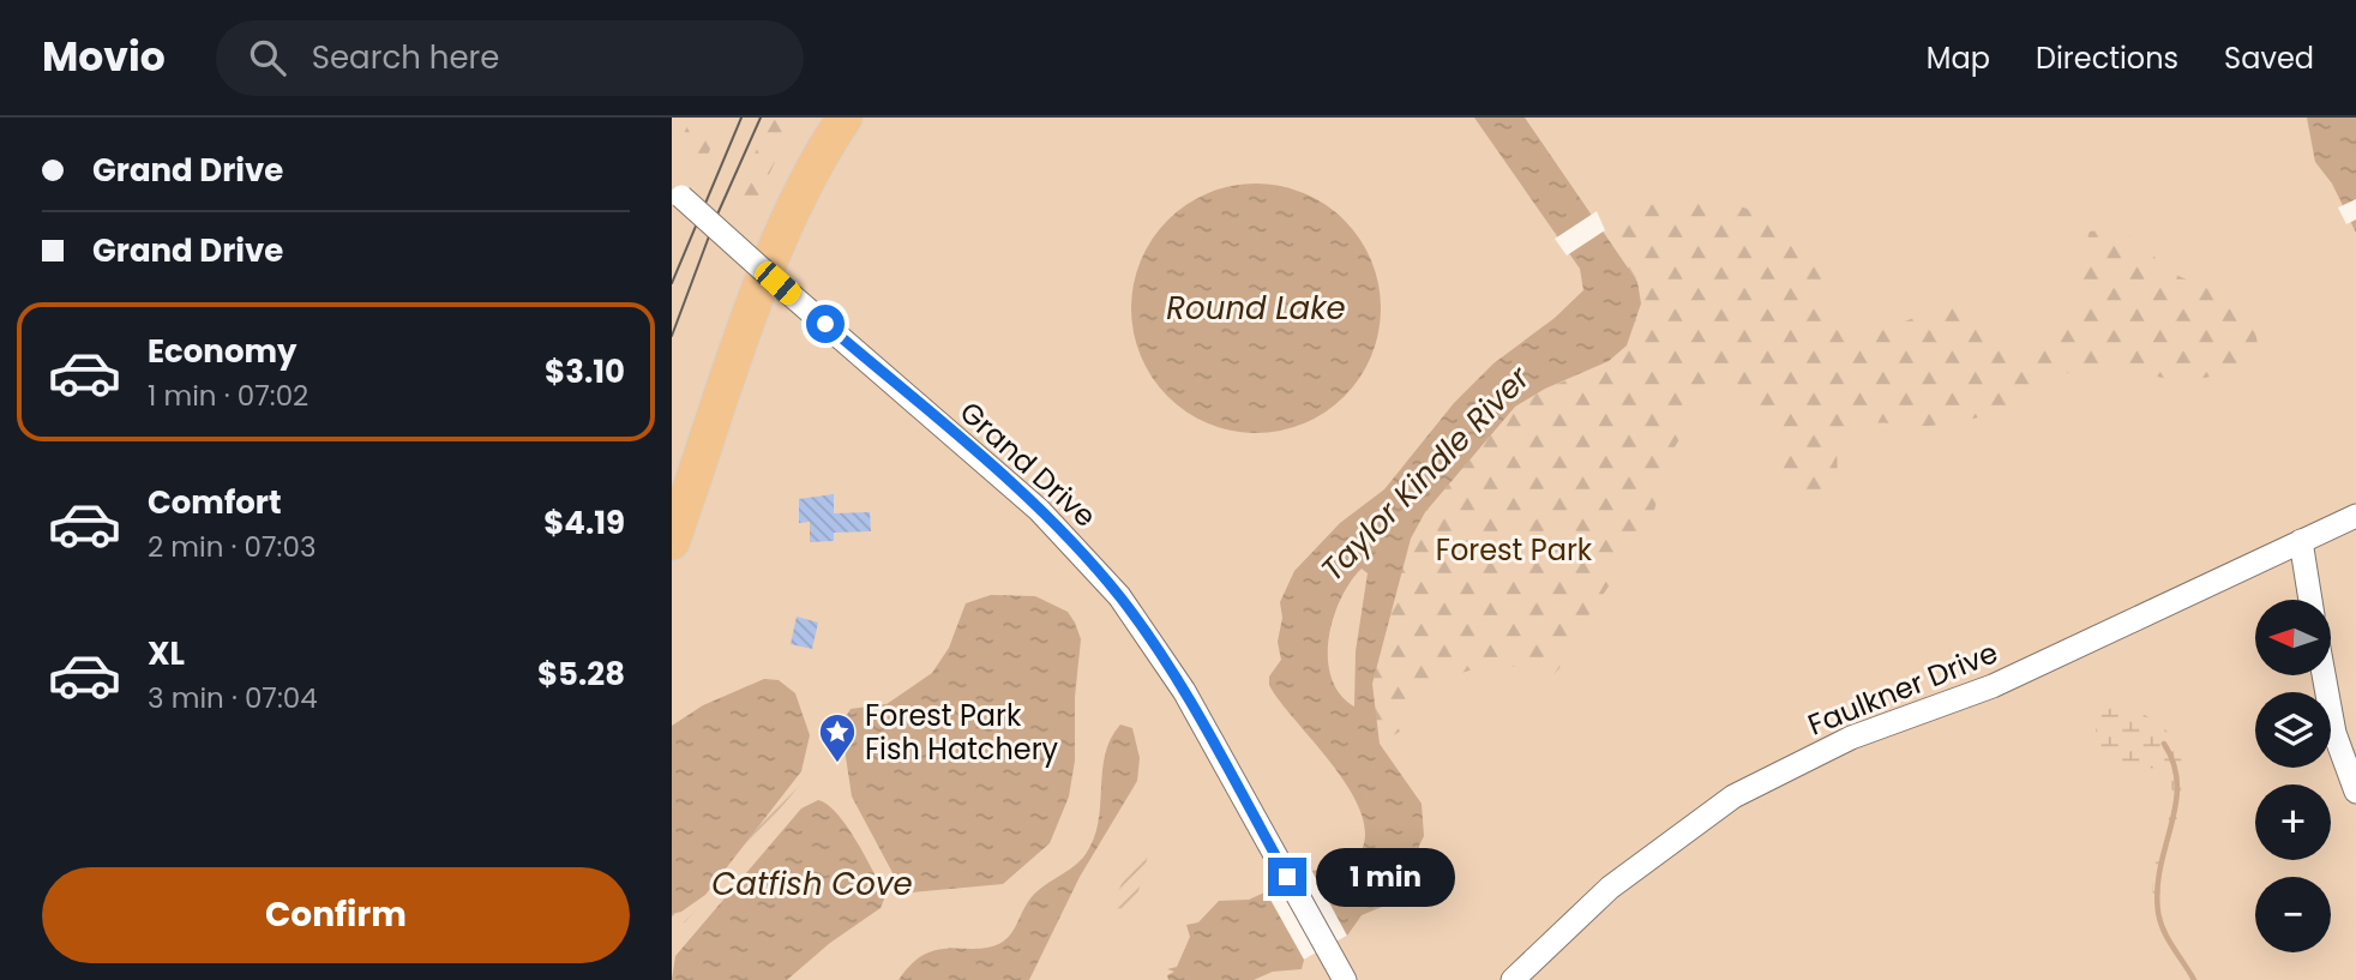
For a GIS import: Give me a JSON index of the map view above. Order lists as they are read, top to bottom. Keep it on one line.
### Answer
{"streets":{"street":["Grand Drive","Faulkner Drive"]},"water":["Round Lake","Taylor Kindle River","Catfish Cove"],"parks":["Forest Park"],"places":{"place":["Forest Park Fish Hatchery"]},"north":"left","page":{"header":"Movio","search":"Search here","nav":["Map","Directions","Saved"],"banner":["Grand Drive","Grand Drive"],"list":[{"name":"Economy","note":"1 min · 07:02","value":"$3.10"},{"name":"Comfort","note":"2 min · 07:03","value":"$4.19"},{"name":"XL","note":"3 min · 07:04","value":"$5.28"}],"map_buttons":["+","−"],"bubble":"1 min","buttons":"Confirm"}}
